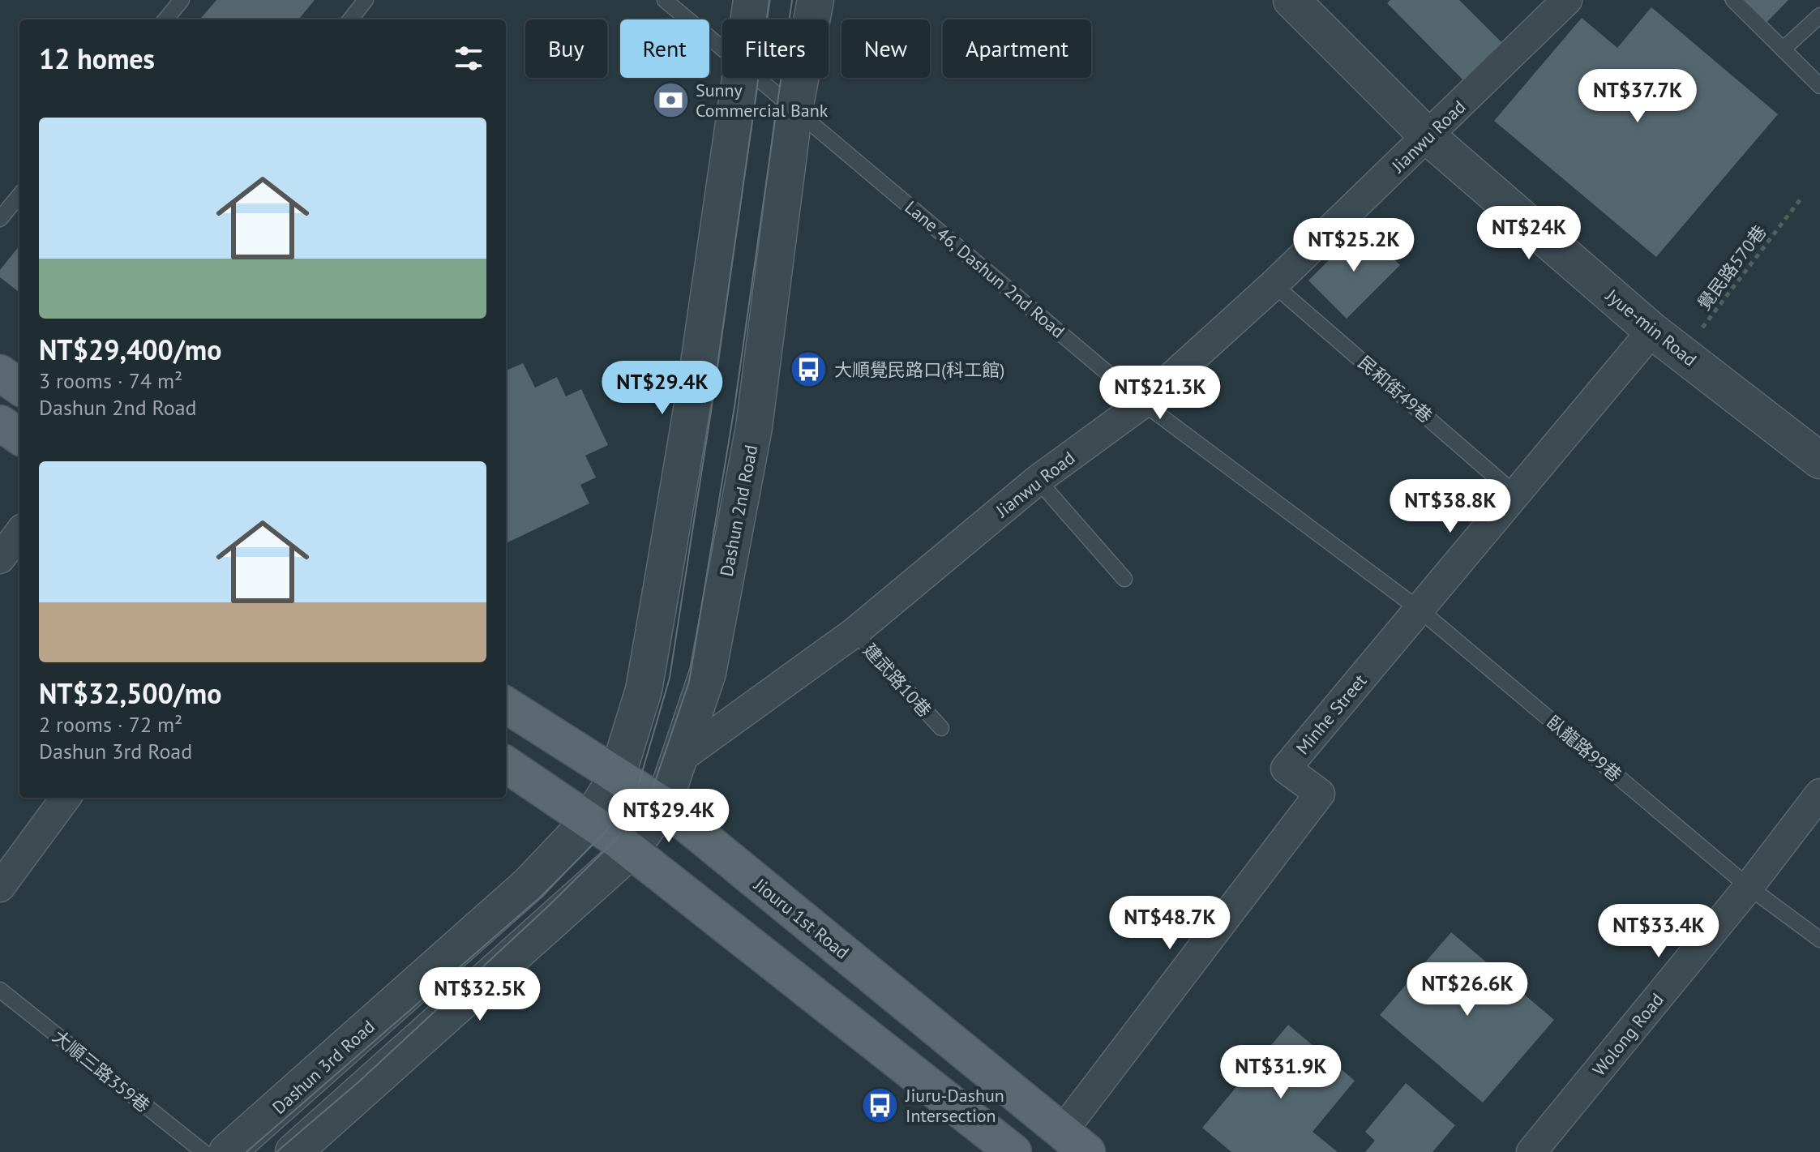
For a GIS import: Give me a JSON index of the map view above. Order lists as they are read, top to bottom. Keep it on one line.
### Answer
{"streets":{"main road":["Jiouru 1st Road"],"street":["Jianwu Road","Jyue-min Road","Dashun 2nd Road","Minhe Street","Wolong Road","Dashun 3rd Road"],"lane":["Lane 46, Dashun 2nd Road","民和街49巷","建武路10巷","臥龍路99巷","大順三路359巷"],"path":["覺民路570巷"]},"crossings":[["Jianwu Road","Lane 46, Dashun 2nd Road"],["Jianwu Road","Jyue-min Road"],["Jianwu Road","民和街49巷"],["Jianwu Road","Dashun 2nd Road"],["Jianwu Road","建武路10巷"],["覺民路570巷","Jyue-min Road"],["Lane 46, Dashun 2nd Road","Dashun 2nd Road"],["Lane 46, Dashun 2nd Road","Minhe Street"],["Lane 46, Dashun 2nd Road","臥龍路99巷"],["Jyue-min Road","Minhe Street"],["民和街49巷","Minhe Street"],["Dashun 2nd Road","Jiouru 1st Road"],["Minhe Street","臥龍路99巷"],["Minhe Street","Jiouru 1st Road"],["臥龍路99巷","Wolong Road"]],"places":{"bank":["Sunny Commercial Bank"],"bus stop":["大順覺民路口(科工館)","Jiuru-Dashun Intersection"]},"page":{"chip":["Buy","Rent","Filters","New","Apartment"],"heading":"12 homes","price":["NT$37.7K","NT$24K","NT$25.2K","NT$29.4K","NT$21.3K","NT$38.8K","NT$29.4K","NT$48.7K","NT$33.4K","NT$26.6K","NT$32.5K","NT$31.9K"],"list":[{"name":"NT$29,400/mo","note":"3 rooms · 74 m² · Dashun 2nd Road"},{"name":"NT$32,500/mo","note":"2 rooms · 72 m² · Dashun 3rd Road"}]}}
